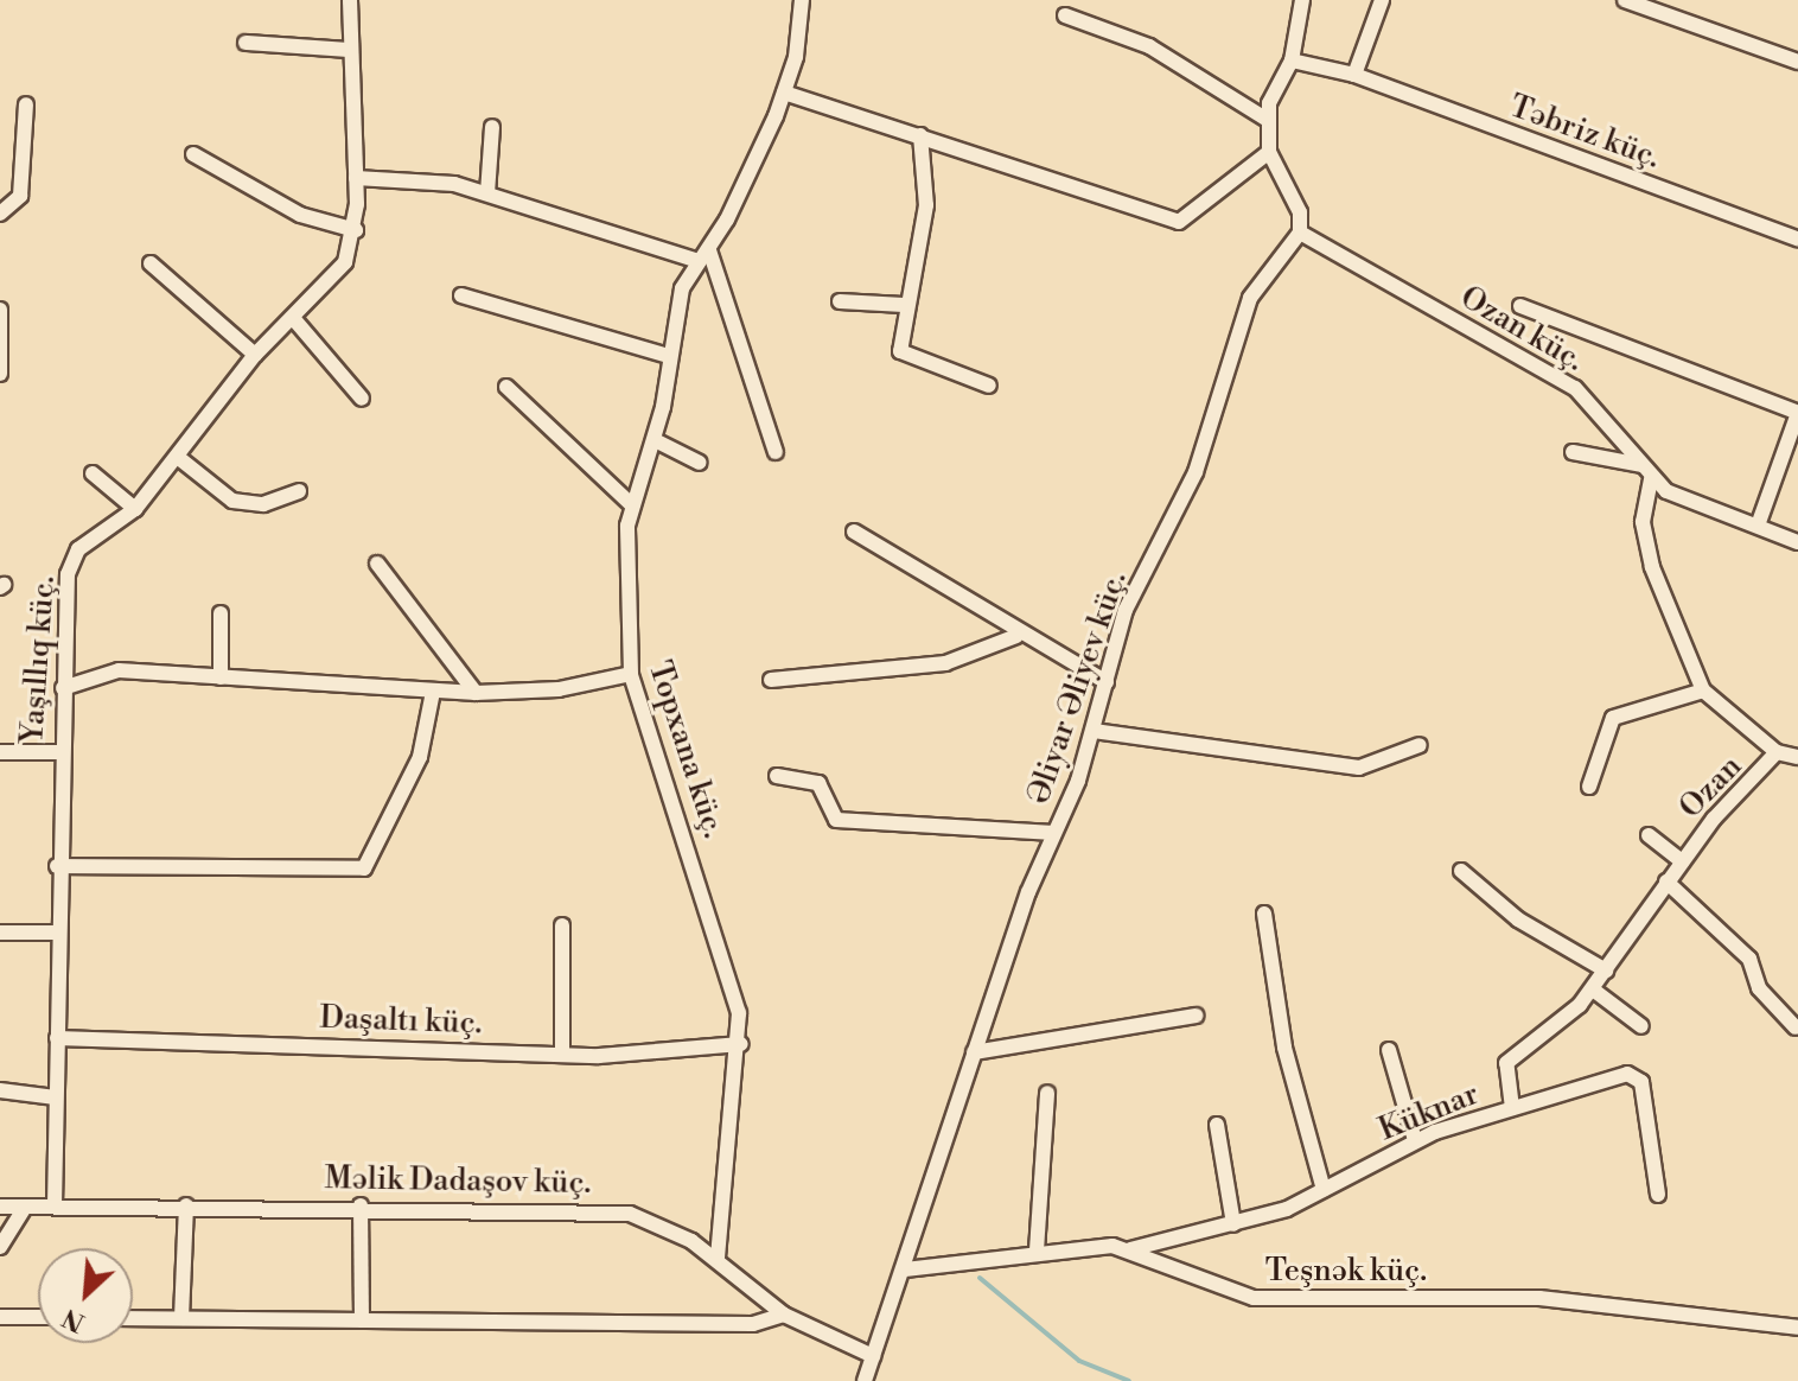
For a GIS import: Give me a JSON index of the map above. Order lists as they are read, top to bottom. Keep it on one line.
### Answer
{"streets":{"street":["Təbriz küç.","Ozan küç.","Yaşıllıq küç.","Əliyar Əliyev küç.","Topxana küç.","Ozan","Daşaltı küç.","Küknar","Məlik Dadaşov küç.","Teşnək küç."]},"crossings":[["Ozan küç.","Əliyar Əliyev küç."],["Ozan küç.","Ozan"],["Yaşıllıq küç.","Daşaltı küç."],["Yaşıllıq küç.","Məlik Dadaşov küç."],["Əliyar Əliyev küç.","Məlik Dadaşov küç."],["Əliyar Əliyev küç.","Teşnək küç."],["Topxana küç.","Daşaltı küç."],["Topxana küç.","Məlik Dadaşov küç."],["Ozan","Küknar"],["Küknar","Teşnək küç."]],"north":"bottom left"}
